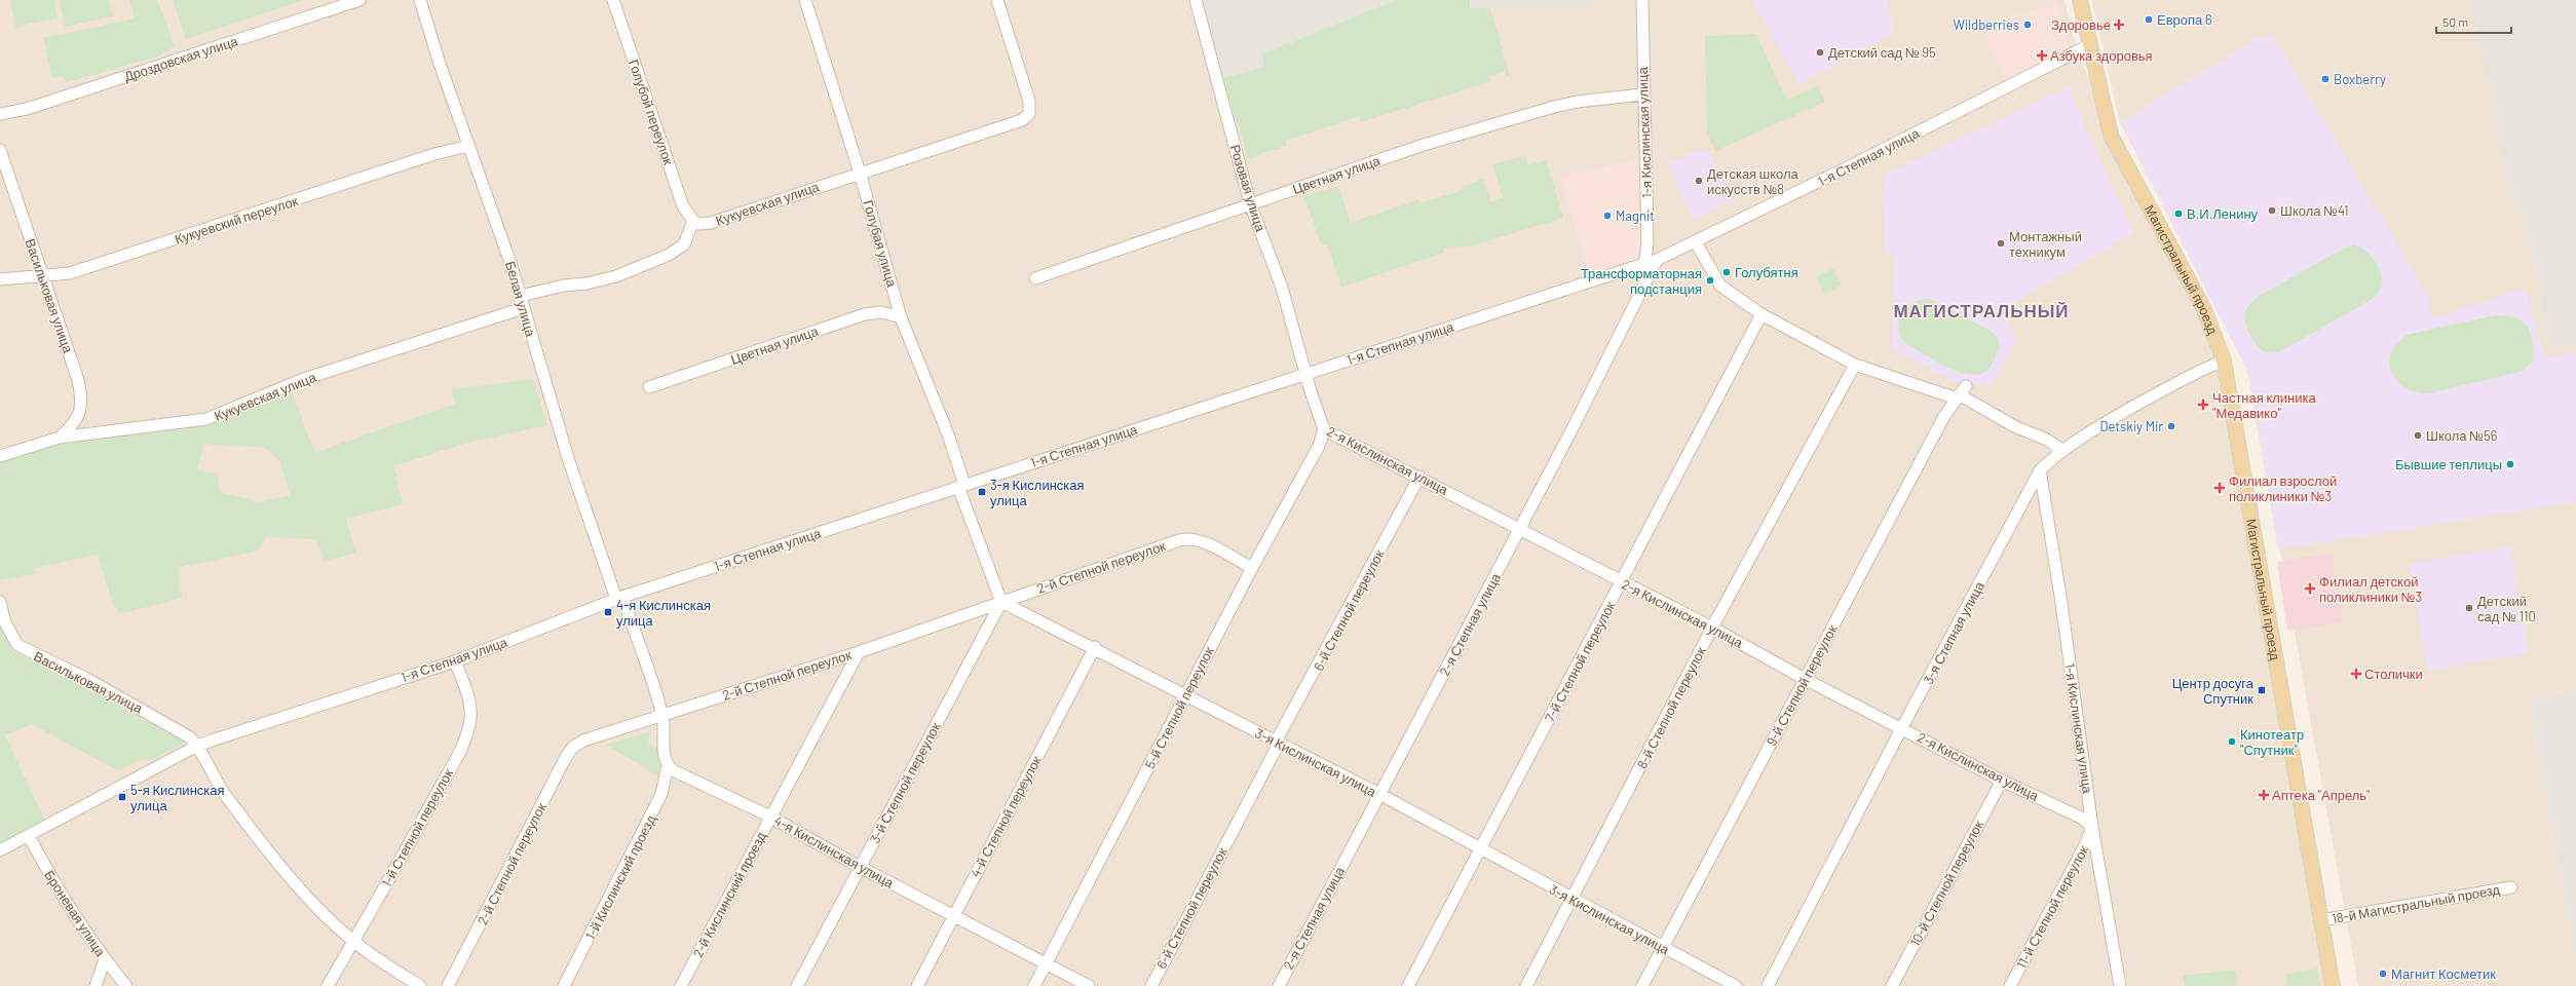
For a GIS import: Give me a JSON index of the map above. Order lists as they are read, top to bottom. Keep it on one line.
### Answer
{"streets":{"main road":["Магистральный проезд"],"street":["Дроздовская улица","Голубой переулок","1-я Кислинская улица","1-я Степная улица","Цветная улица","Розовая улица","Кукуевская улица","Кукуевский переулок","Голубая улица","Васильковая улица","Белая улица","2-я Кислинская улица","2-й Степной переулок","6-й Степной переулок","2-я Степная улица","3-я Степная улица","7-й Степной переулок","9-й Степной переулок","5-й Степной переулок","8-й Степной переулок","3-я Кислинская улица","3-й Степной переулок","4-й Степной переулок","1-й Степной переулок","4-я Кислинская улица","1-й Кислинский проезд","10-й Степной переулок","2-й Кислинский проезд","18-й Магистральный проезд","11-й Степной переулок","Броневая улица"]},"crossings":[["Голубой переулок","Кукуевская улица"],["1-я Кислинская улица","1-я Степная улица"],["1-я Кислинская улица","Цветная улица"],["1-я Кислинская улица","2-я Кислинская улица"],["1-я Кислинская улица","3-я Степная улица"],["1-я Кислинская улица","11-й Степной переулок"],["1-я Степная улица","Розовая улица"],["1-я Степная улица","Голубая улица"],["1-я Степная улица","Магистральный проезд"],["1-я Степная улица","Васильковая улица"],["1-я Степная улица","Белая улица"],["1-я Степная улица","2-я Кислинская улица"],["1-я Степная улица","2-я Степная улица"],["1-я Степная улица","1-й Степной переулок"],["1-я Степная улица","Броневая улица"],["Цветная улица","Розовая улица"],["Цветная улица","Голубая улица"],["Розовая улица","2-я Кислинская улица"],["Кукуевская улица","Голубая улица"],["Кукуевская улица","Васильковая улица"],["Кукуевская улица","Белая улица"],["Кукуевский переулок","Васильковая улица"],["Кукуевский переулок","Белая улица"],["Магистральный проезд","3-я Степная улица"],["Магистральный проезд","18-й Магистральный проезд"],["2-я Кислинская улица","6-й Степной переулок"],["2-я Кислинская улица","2-я Степная улица"],["2-я Кислинская улица","3-я Степная улица"],["2-я Кислинская улица","7-й Степной переулок"],["2-я Кислинская улица","9-й Степной переулок"],["2-я Кислинская улица","5-й Степной переулок"],["2-я Кислинская улица","8-й Степной переулок"],["2-я Кислинская улица","10-й Степной переулок"],["2-я Кислинская улица","11-й Степной переулок"],["2-й Степной переулок","5-й Степной переулок"],["2-й Степной переулок","3-я Кислинская улица"],["2-й Степной переулок","3-й Степной переулок"],["2-й Степной переулок","2-й Кислинский проезд"],["6-й Степной переулок","3-я Кислинская улица"],["2-я Степная улица","3-я Кислинская улица"],["7-й Степной переулок","3-я Кислинская улица"],["9-й Степной переулок","3-я Кислинская улица"],["5-й Степной переулок","3-я Кислинская улица"],["5-й Степной переулок","4-я Кислинская улица"],["8-й Степной переулок","3-я Кислинская улица"],["3-я Кислинская улица","3-й Степной переулок"],["3-я Кислинская улица","4-й Степной переулок"],["3-й Степной переулок","4-я Кислинская улица"],["4-й Степной переулок","4-я Кислинская улица"],["4-я Кислинская улица","1-й Кислинский проезд"],["4-я Кислинская улица","2-й Кислинский проезд"]],"districts":["МАГИСТРАЛЬНЫЙ"],"places":{"other":["Европа 6","Wildberries","Детский сад № 95","Boxberry","Детская школа искусств №8","Школа №41","В.И.Ленину","Magnit","Монтажный техникум","Голубятня","Трансформаторная подстанция","Detskiy Mir","Школа №56","Бывшие теплицы","Детский сад № 110","Кинотеатр \"Спутник\"","Магнит Косметик"],"health":["Здоровье","Азбука здоровья","Частная клиника \"Медавико\"","Филиал взрослой поликлиники №3","Филиал детской поликлиники №3","Столички","Аптека \"Апрель\""],"transit":["3-я Кислинская улица","4-я Кислинская улица","Центр досуга Спутник","5-я Кислинская улица"]},"scale_bar":"50 m"}
